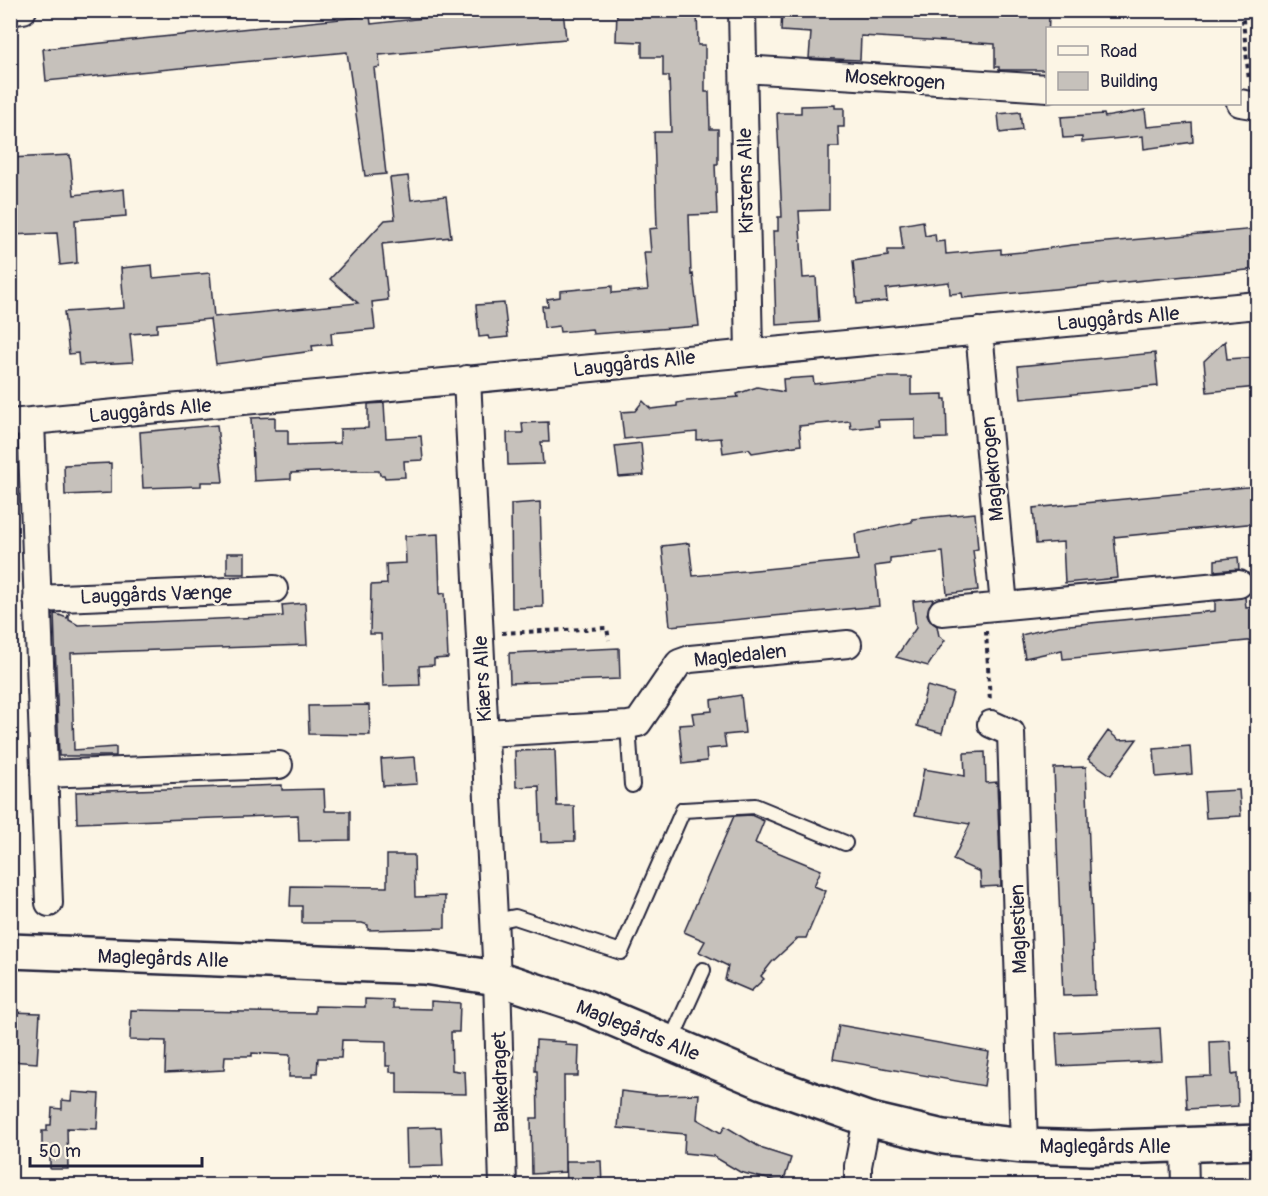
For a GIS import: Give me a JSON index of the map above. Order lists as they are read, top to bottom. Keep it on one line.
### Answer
{"streets":{"street":["Mosekrogen","Kirstens Alle","Lauggårds Alle","Maglekrogen","Lauggårds Vænge","Magledalen","Kiærs Alle","Maglestien","Maglegårds Alle","Bakkedraget"]},"crossings":[["Mosekrogen","Kirstens Alle"],["Kirstens Alle","Lauggårds Alle"],["Lauggårds Alle","Maglekrogen"],["Lauggårds Alle","Kiærs Alle"],["Kiærs Alle","Maglegårds Alle"],["Kiærs Alle","Bakkedraget"],["Maglestien","Maglegårds Alle"],["Maglegårds Alle","Bakkedraget"]],"legend":["Road","Building"],"scale_bar":"50 m"}
